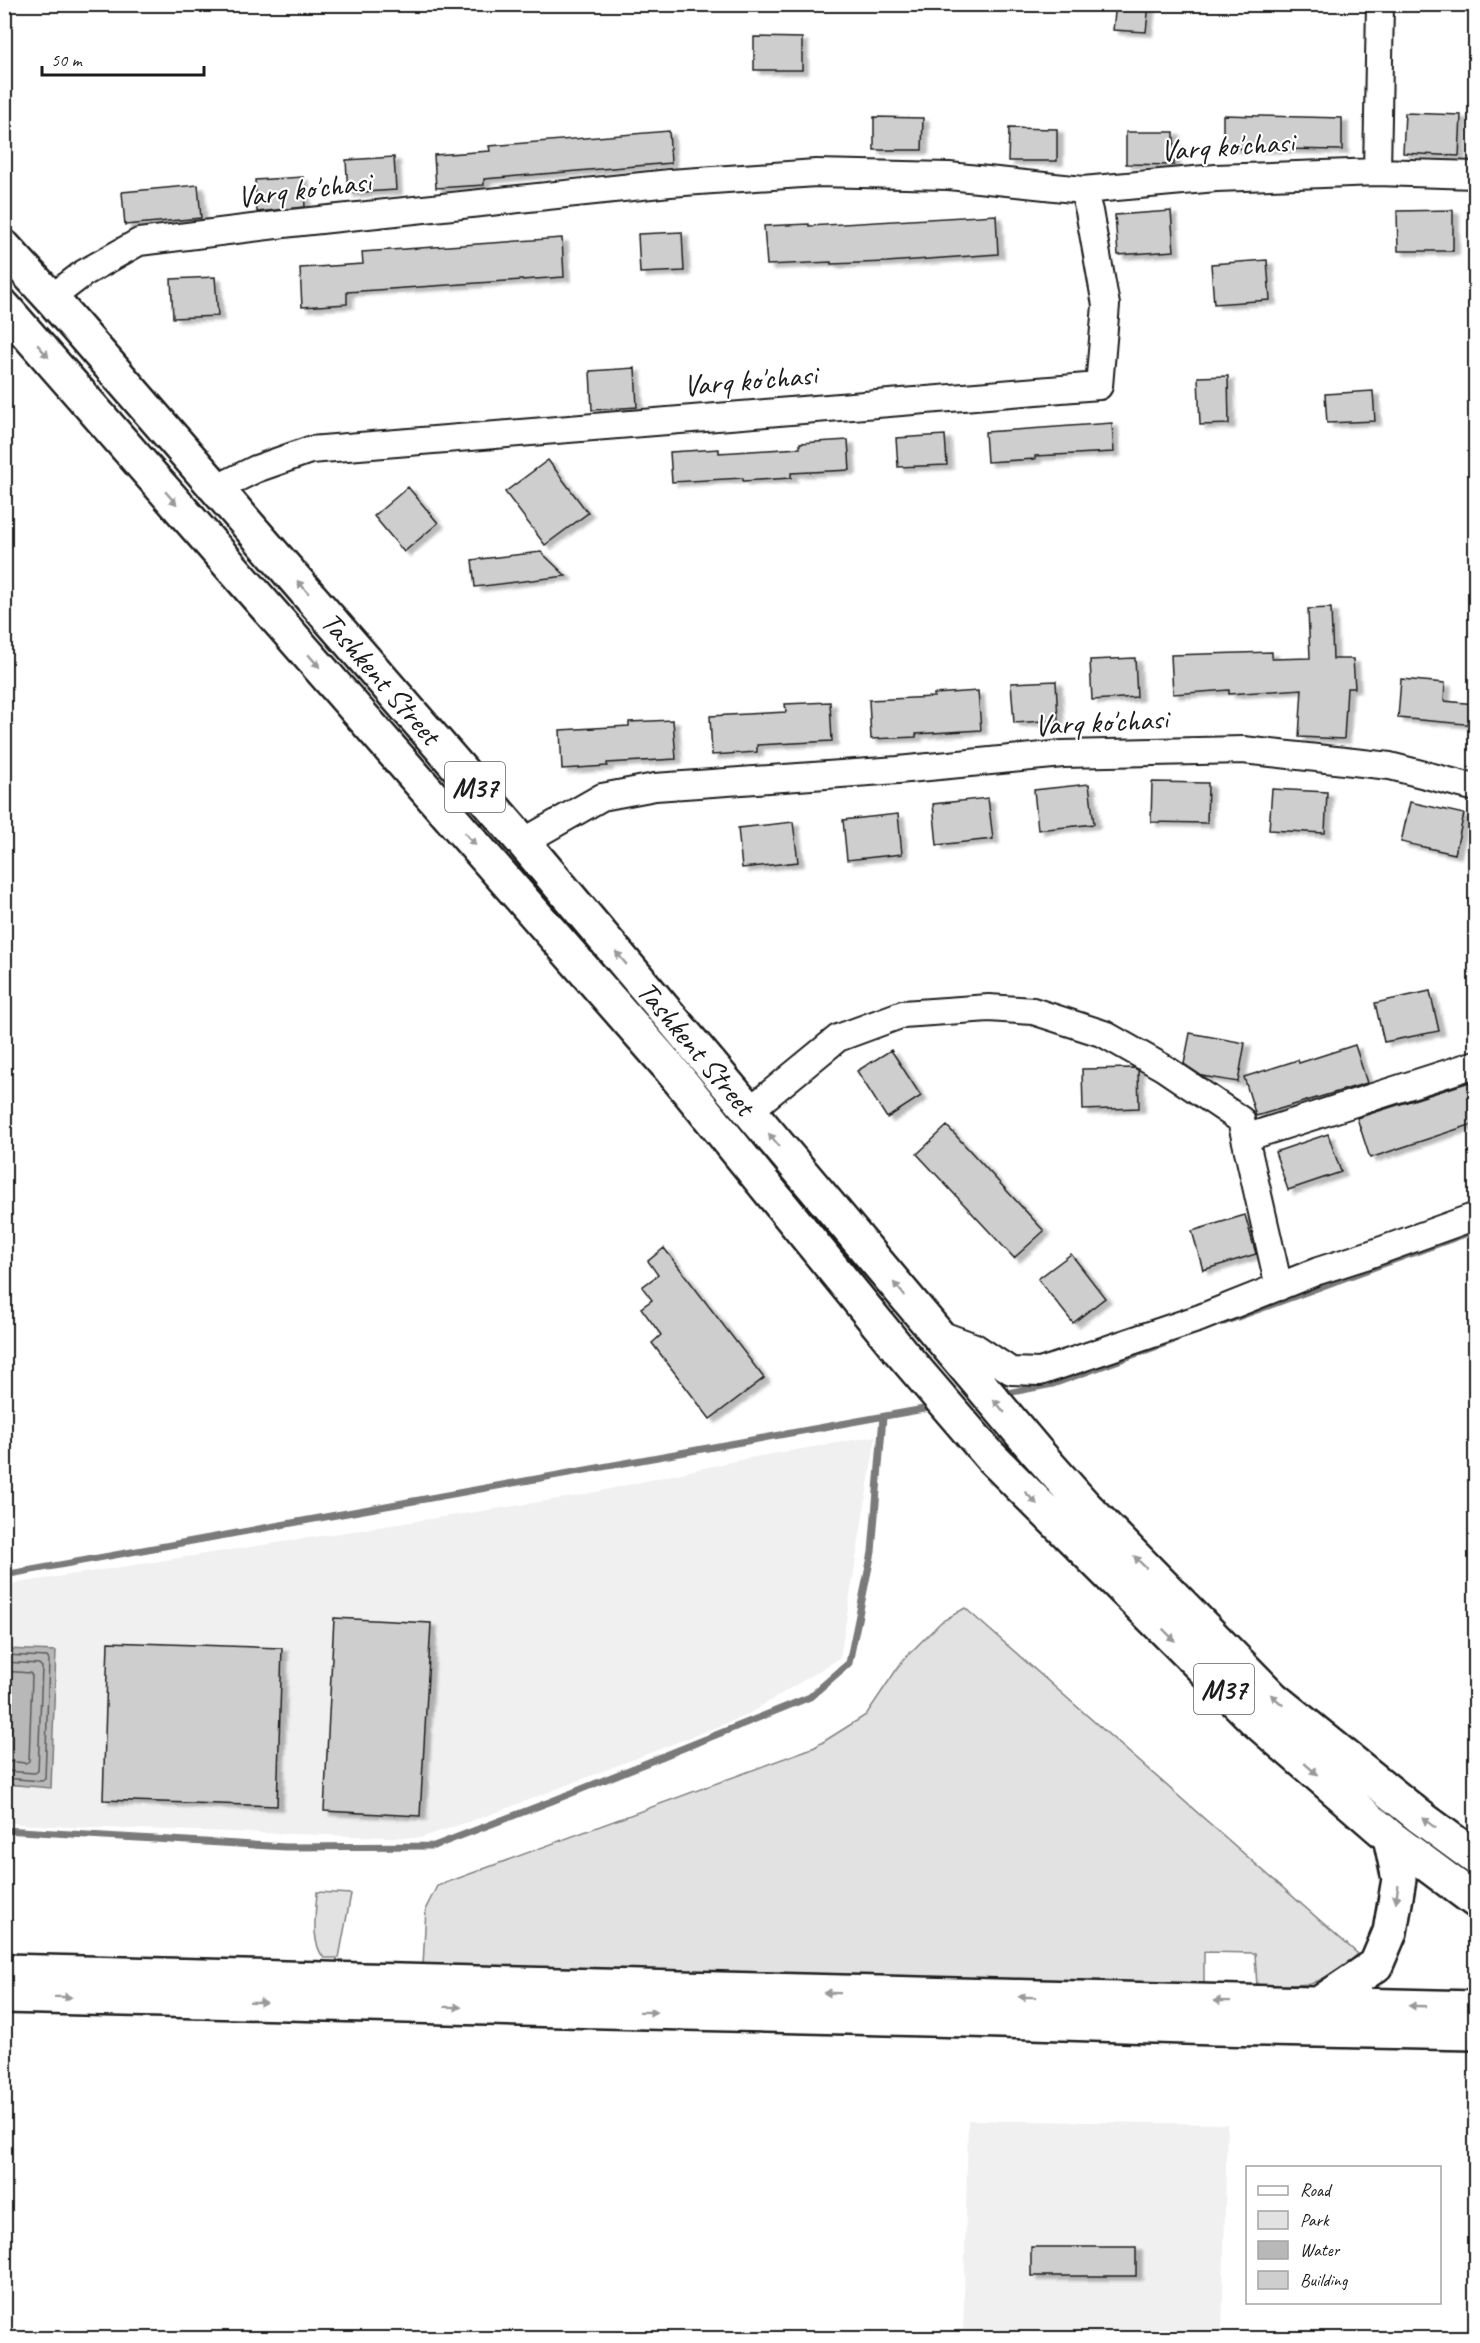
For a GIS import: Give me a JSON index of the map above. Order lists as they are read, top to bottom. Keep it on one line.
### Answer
{"streets":{"main road":["Tashkent Street","M37"],"street":["Varq ko'chasi"]},"crossings":[["Varq ko'chasi","Tashkent Street"],["Tashkent Street","M37"]],"legend":["Road","Park","Water","Building"],"scale_bar":"50 m"}
